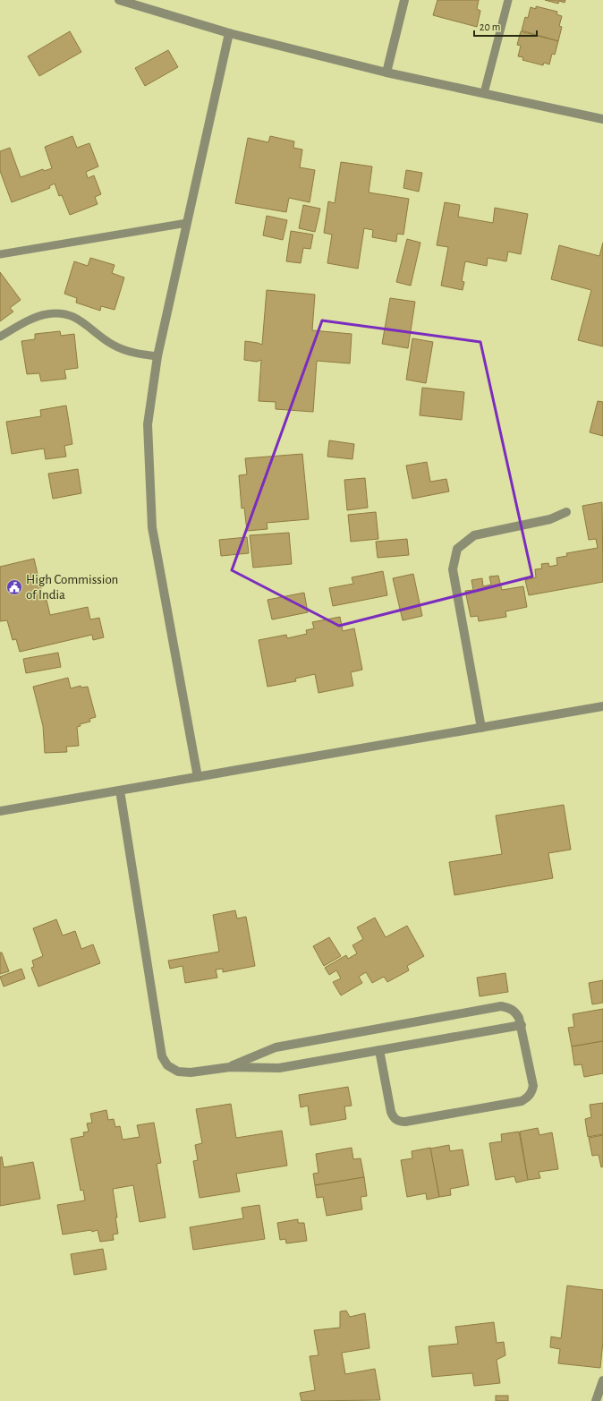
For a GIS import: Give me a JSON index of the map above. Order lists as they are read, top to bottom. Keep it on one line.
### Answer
{"places":{"public building":["High Commission of India"]},"scale_bar":"20 m"}
